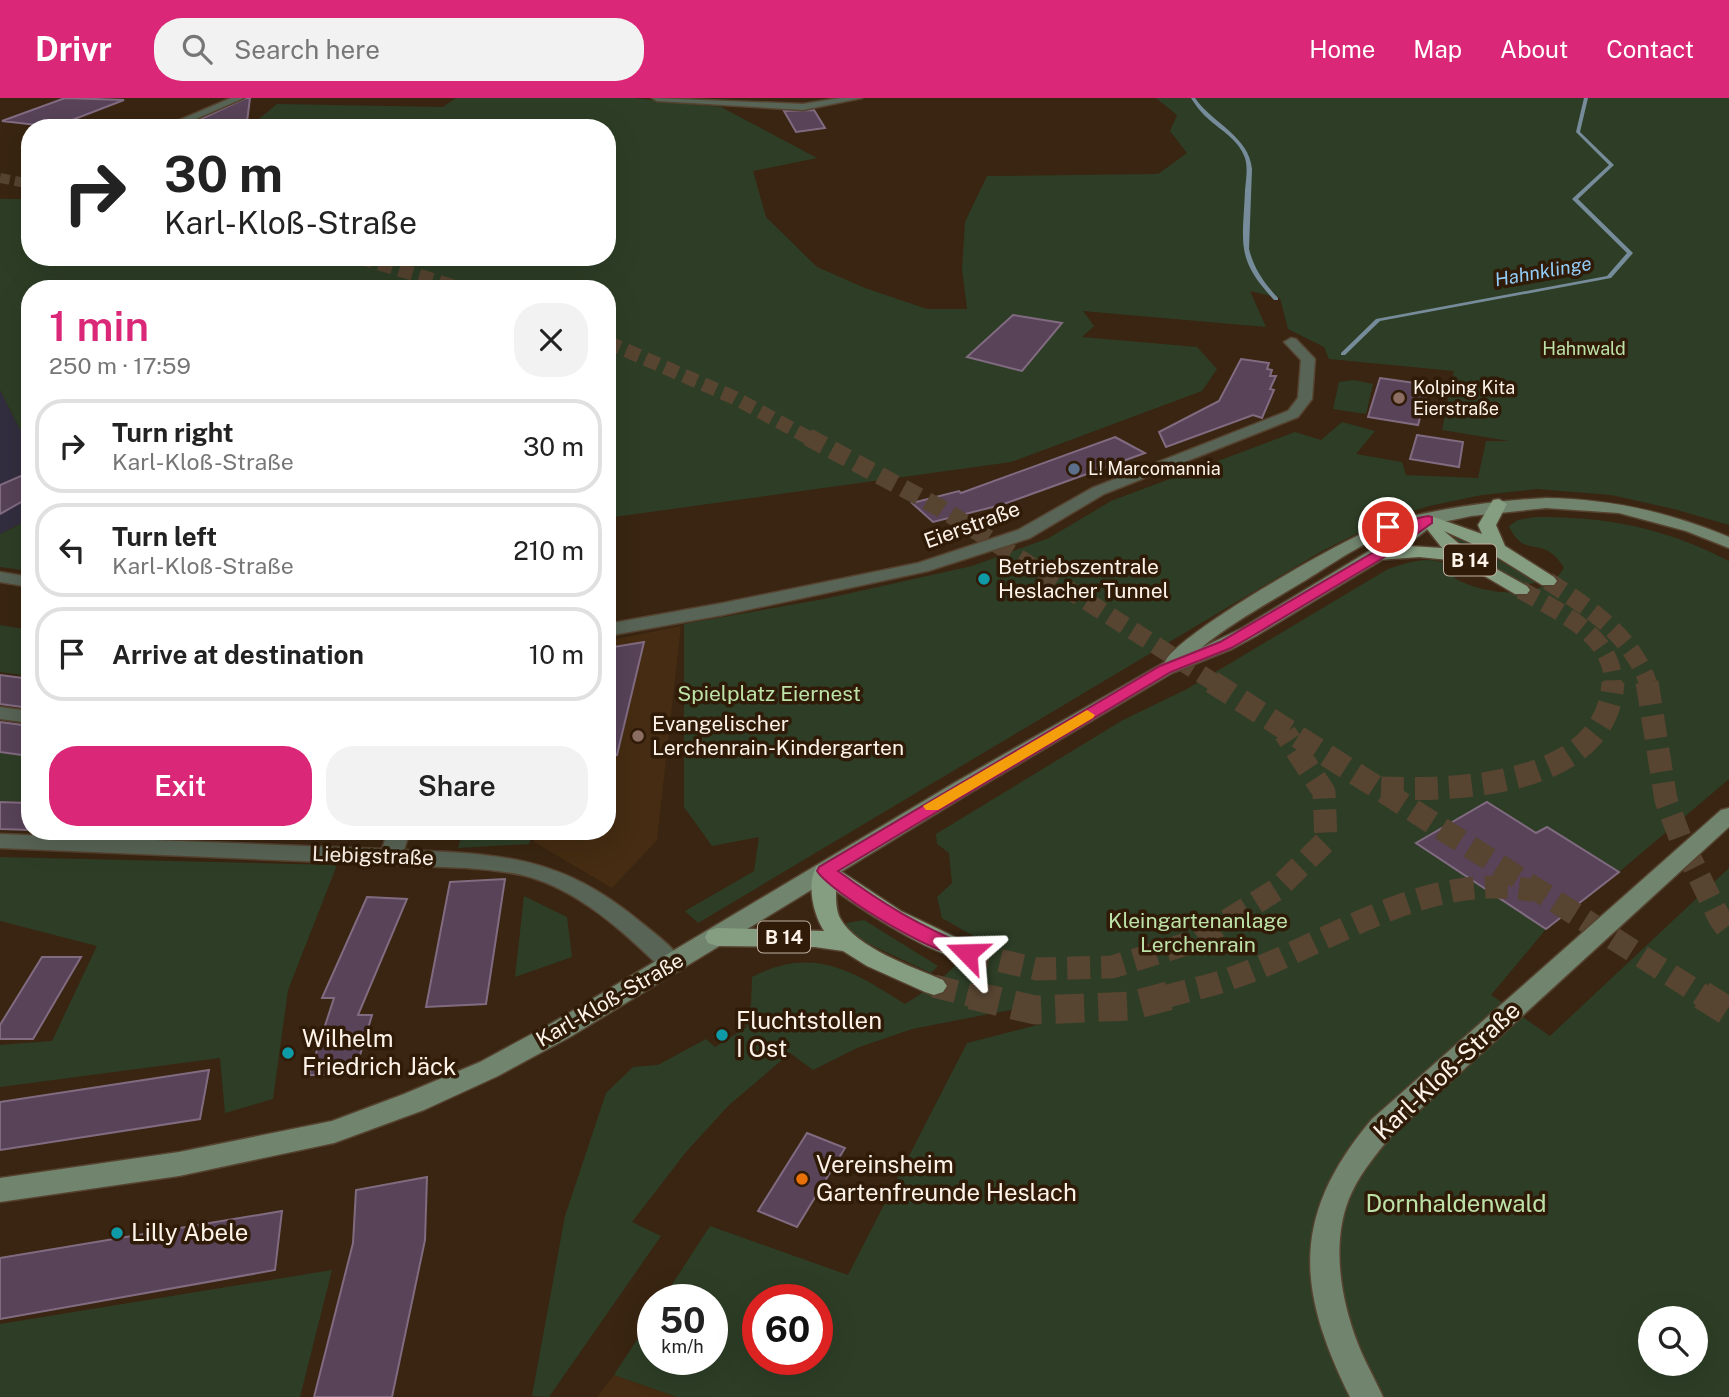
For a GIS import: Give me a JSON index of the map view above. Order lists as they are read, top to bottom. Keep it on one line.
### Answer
{"streets":{"main road":["B 14","Karl-Kloß-Straße"],"street":["Eierstraße","Liebigstraße"]},"crossings":[["B 14","Karl-Kloß-Straße"],["Liebigstraße","Karl-Kloß-Straße"]],"water":["Hahnklinge"],"parks":["Hahnwald","Spielplatz Eiernest","Kleingartenanlage Lerchenrain","Dornhaldenwald"],"places":["Kolping Kita Eierstraße","L! Marcomannia","Betriebszentrale Heslacher Tunnel","Evangelischer Lerchenrain-Kindergarten","Fluchtstollen I Ost","Wilhelm Friedrich Jäck","Vereinsheim Gartenfreunde Heslach","Lilly Abele"],"page":{"header":"Drivr","search":"Search here","nav":["Home","Map","About","Contact"],"turn":["30 m","Karl-Kloß-Straße"],"heading":["1 min","250 m · 17:59"],"list":[{"name":"Turn right","note":"Karl-Kloß-Straße","value":"30 m"},{"name":"Turn left","note":"Karl-Kloß-Straße","value":"210 m"},{"name":"Arrive at destination","value":"10 m"}],"buttons":["Exit","Share"],"speed":"50 km/h","limit":"60"}}
